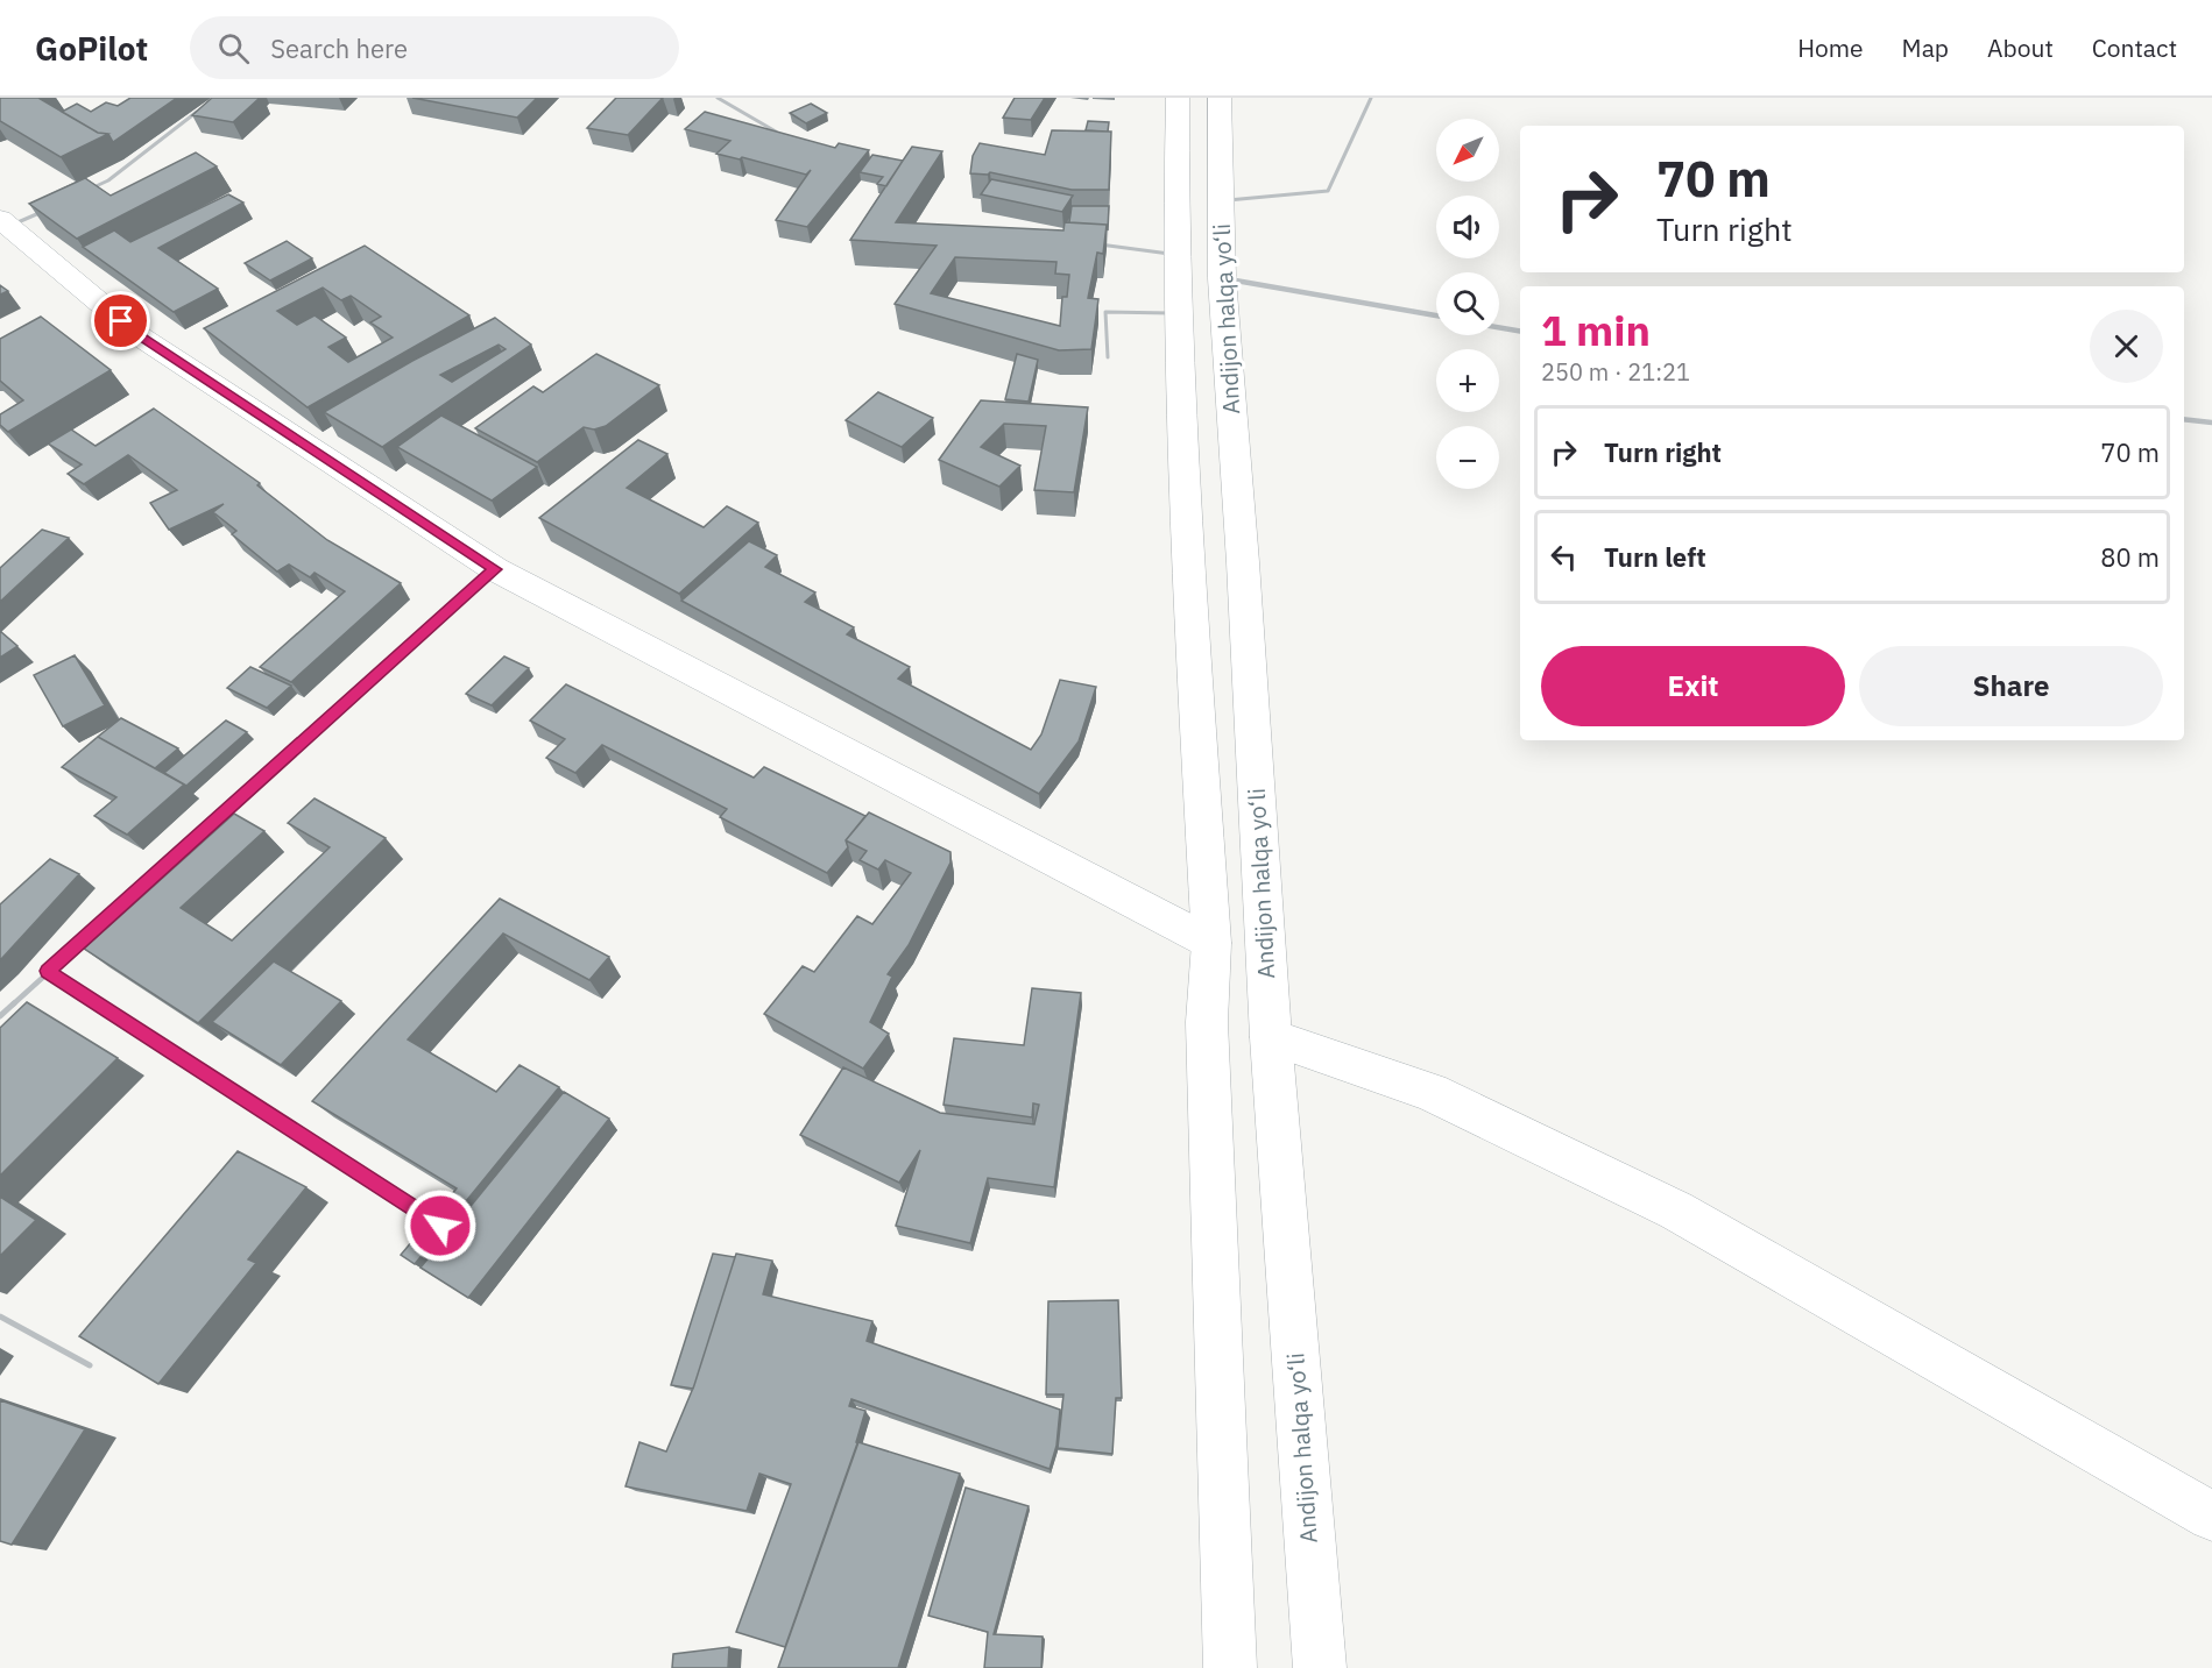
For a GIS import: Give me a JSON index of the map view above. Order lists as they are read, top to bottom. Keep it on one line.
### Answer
{"streets":{"main road":["Andijon halqa yo‘li"]},"north":"bottom left","page":{"header":"GoPilot","search":"Search here","nav":["Home","Map","About","Contact"],"map_buttons":["+","−"],"turn":["70 m","Turn right"],"heading":["1 min","250 m · 21:21"],"list":[{"name":"Turn right","value":"70 m"},{"name":"Turn left","value":"80 m"}],"buttons":["Exit","Share"]}}
